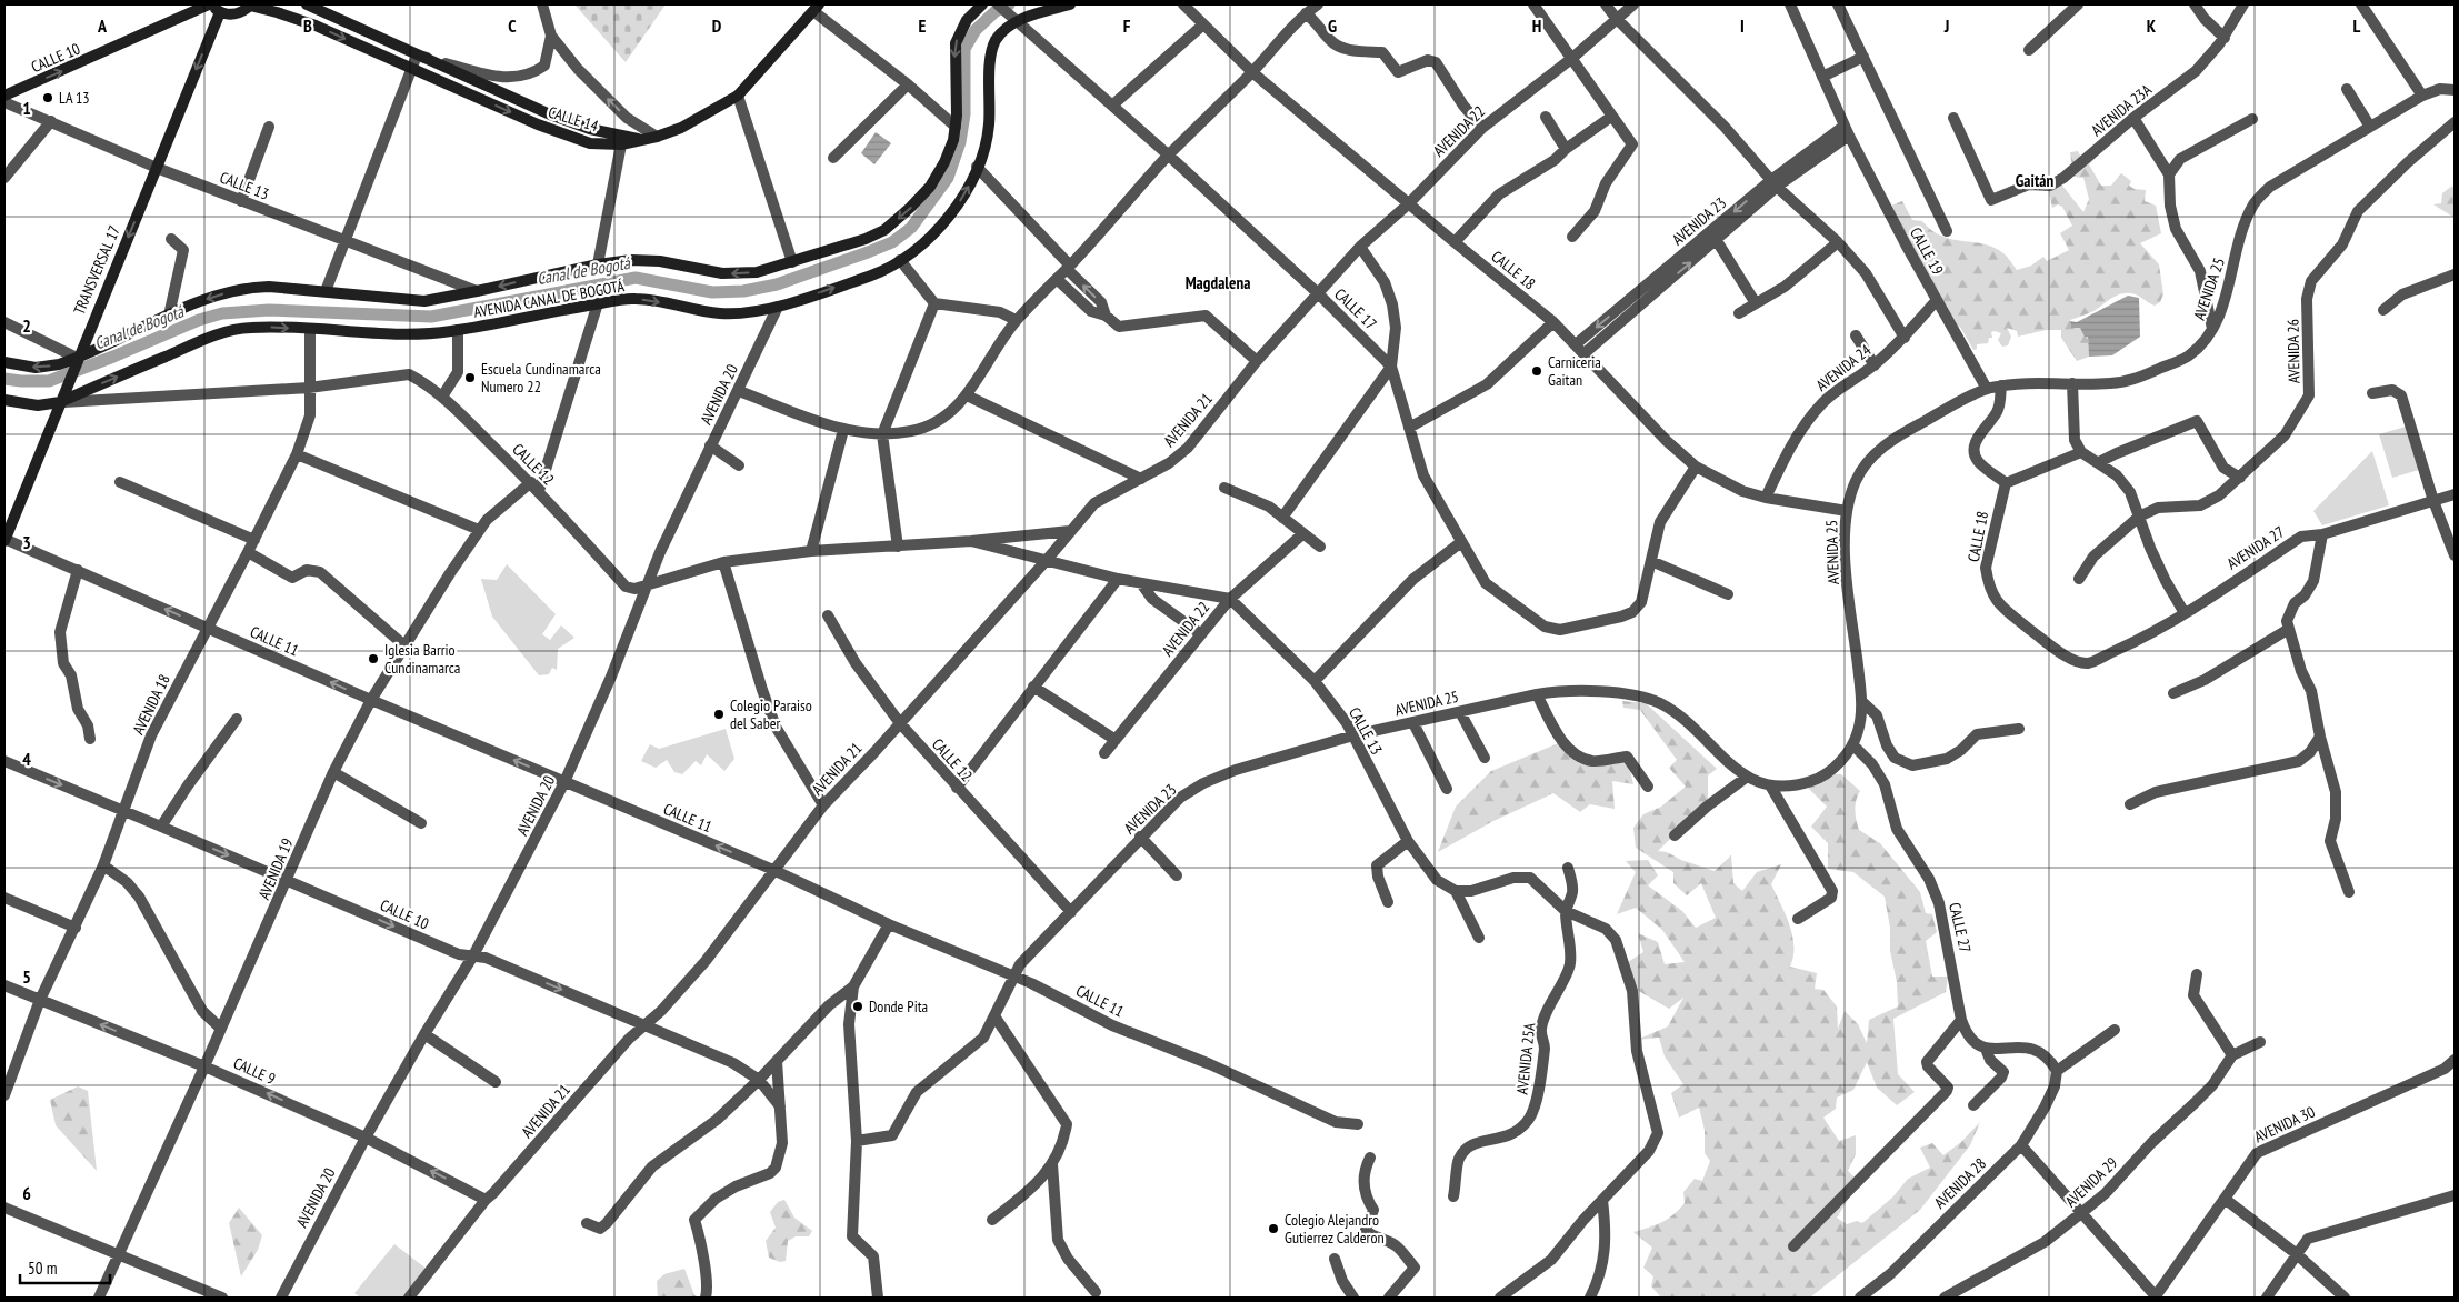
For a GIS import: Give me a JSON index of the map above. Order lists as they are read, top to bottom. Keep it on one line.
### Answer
{"streets":{"main road":["CALLE 10","CALLE 14","TRANSVERSAL 17","AVENIDA CANAL DE BOGOTÁ"],"street":["AVENIDA 23A","AVENIDA 22","CALLE 13","AVENIDA 23","CALLE 19","CALLE 18","AVENIDA 25","CALLE 17","AVENIDA 26","AVENIDA 24","AVENIDA 20","AVENIDA 21","CALLE 12","AVENIDA 27","CALLE 11","AVENIDA 18","AVENIDA 19","CALLE 27","AVENIDA 25A","CALLE 9","AVENIDA 30","AVENIDA 29","AVENIDA 28"]},"crossings":[["CALLE 10","AVENIDA 20"],["CALLE 10","AVENIDA 21"],["CALLE 10","AVENIDA 18"],["CALLE 10","AVENIDA 19"],["AVENIDA 22","CALLE 13"],["AVENIDA 22","CALLE 18"],["AVENIDA 22","CALLE 17"],["AVENIDA 22","AVENIDA 21"],["AVENIDA 22","CALLE 12"],["CALLE 13","AVENIDA 23"],["CALLE 13","TRANSVERSAL 17"],["CALLE 13","AVENIDA 25"],["CALLE 13","AVENIDA CANAL DE BOGOTÁ"],["CALLE 13","CALLE 12"],["AVENIDA 23","CALLE 19"],["AVENIDA 23","CALLE 18"],["AVENIDA 23","AVENIDA 25"],["AVENIDA 23","CALLE 12"],["AVENIDA 23","CALLE 11"],["CALLE 19","AVENIDA 25"],["CALLE 19","AVENIDA 24"],["TRANSVERSAL 17","AVENIDA CANAL DE BOGOTÁ"],["TRANSVERSAL 17","CALLE 12"],["TRANSVERSAL 17","CALLE 11"],["CALLE 18","AVENIDA 25"],["CALLE 18","AVENIDA 26"],["CALLE 18","AVENIDA 24"],["CALLE 18","AVENIDA 27"],["AVENIDA 25","CALLE 27"],["AVENIDA CANAL DE BOGOTÁ","CALLE 17"],["AVENIDA CANAL DE BOGOTÁ","AVENIDA 20"],["AVENIDA CANAL DE BOGOTÁ","CALLE 12"],["AVENIDA CANAL DE BOGOTÁ","AVENIDA 18"],["CALLE 17","AVENIDA 21"],["AVENIDA 26","AVENIDA 27"],["AVENIDA 20","CALLE 12"],["AVENIDA 20","CALLE 11"],["AVENIDA 20","CALLE 9"],["AVENIDA 21","CALLE 12"],["AVENIDA 21","CALLE 11"],["AVENIDA 21","CALLE 9"],["CALLE 12","AVENIDA 18"],["CALLE 12","AVENIDA 19"],["CALLE 11","AVENIDA 18"],["CALLE 11","AVENIDA 19"],["AVENIDA 18","CALLE 9"],["AVENIDA 19","CALLE 9"]],"one_way":["CALLE 10","TRANSVERSAL 17","CALLE 9"],"districts":["Gaitán","Magdalena"],"water":["Canal de Bogotá"],"places":["LA 13","Carniceria Gaitan","Escuela Cundinamarca Numero 22","Iglesia Barrio Cundinamarca","Colegio Paraiso del Saber","Donde Pita","Colegio Alejandro Gutierrez Calderon"],"scale_bar":"50 m","grid":{"columns":["A","B","C","D","E","F","G","H","I","J","K","L"],"rows":["1","2","3","4","5","6"]}}
